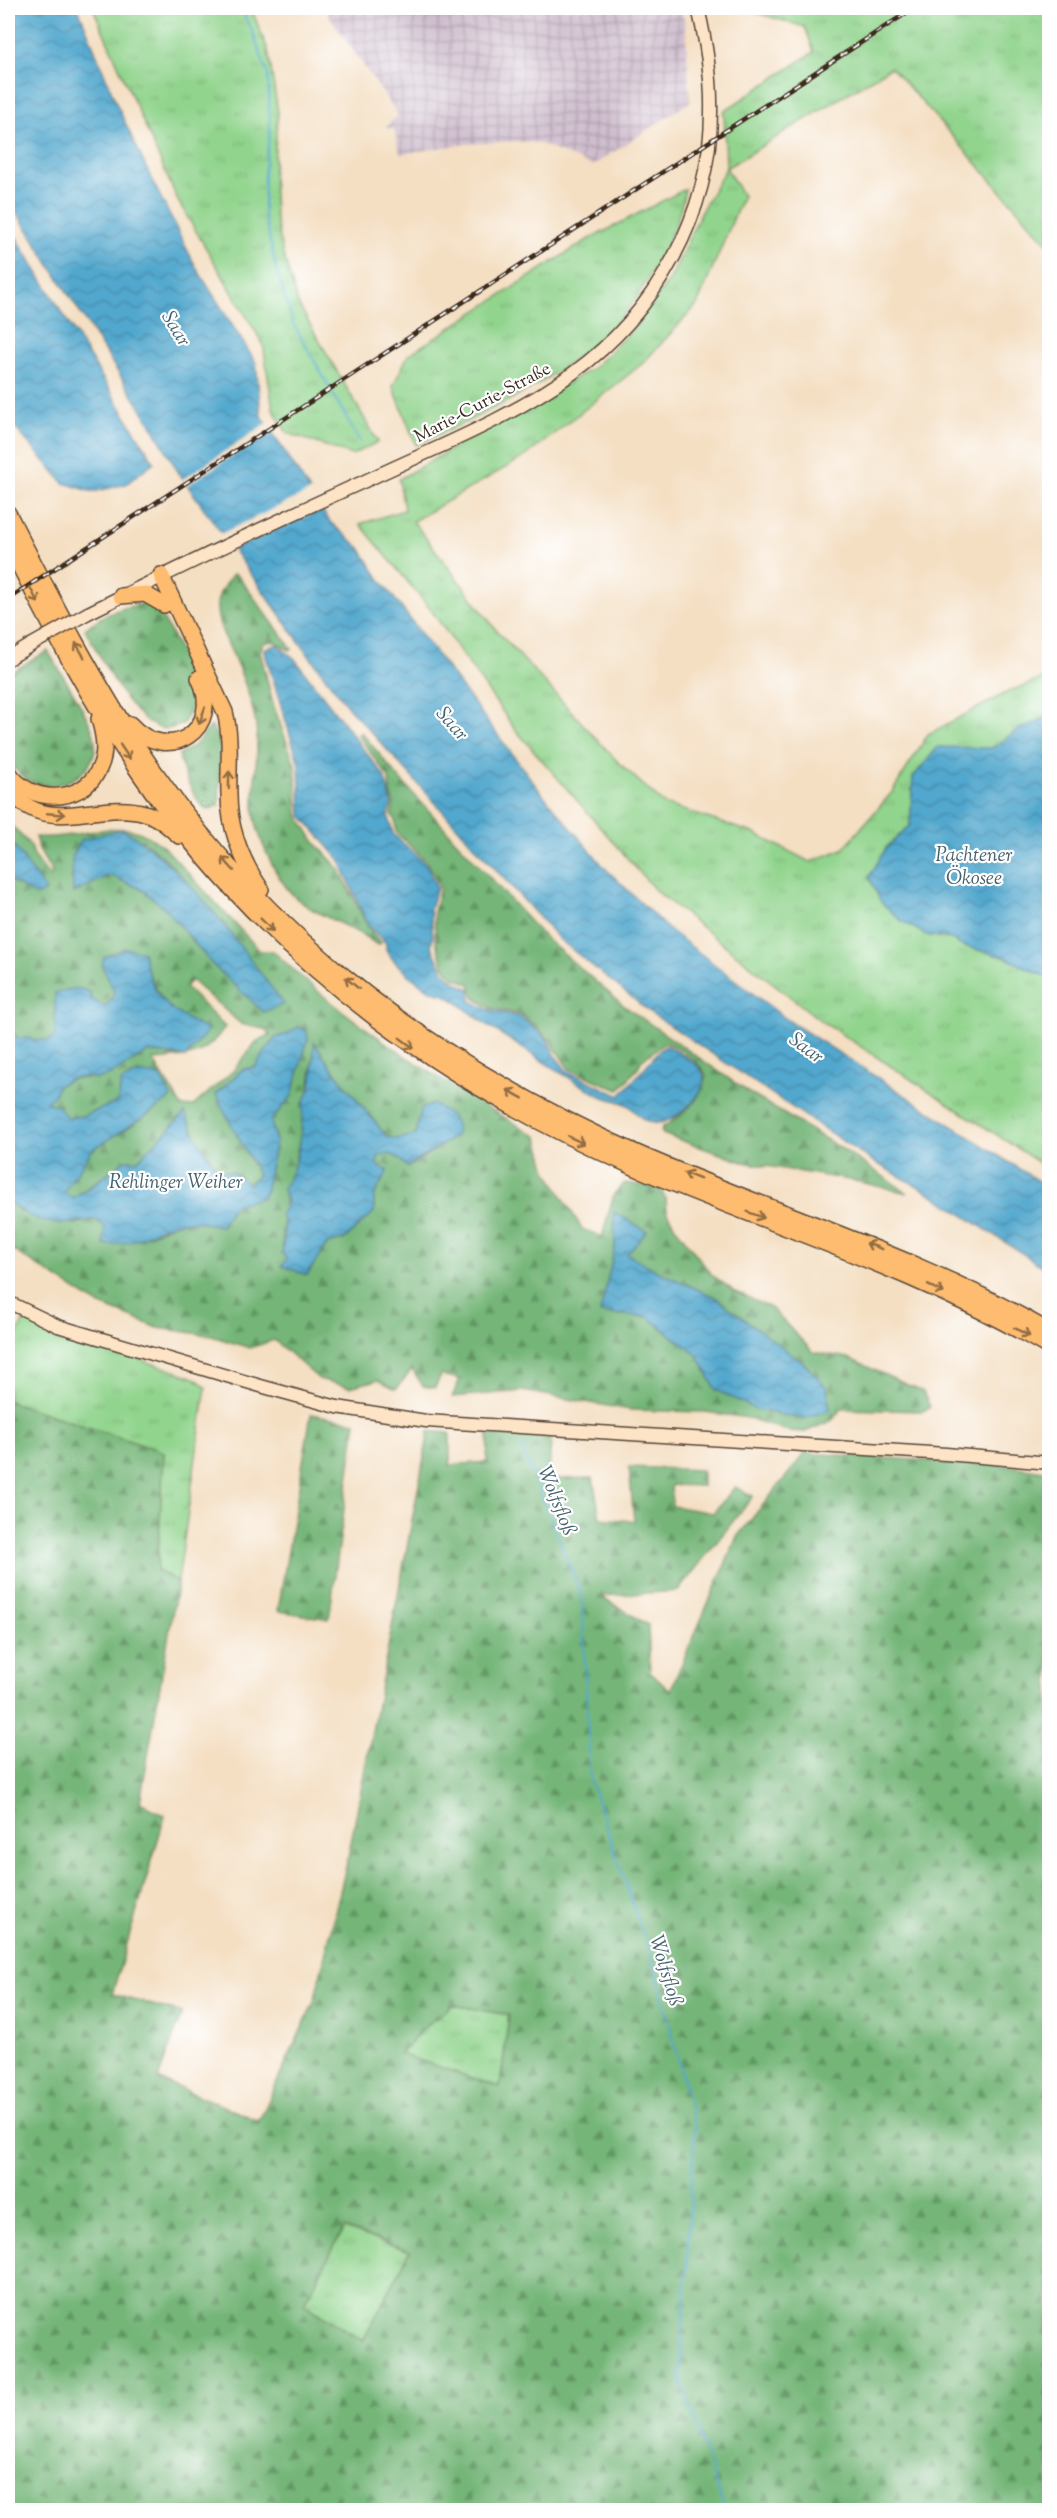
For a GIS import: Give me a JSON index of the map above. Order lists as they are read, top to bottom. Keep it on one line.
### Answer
{"streets":{"main road":["Marie-Curie-Straße"]},"water":["Saar","Pachtener Ökosee","Rehlinger Weiher","Wolfsfloß"]}
